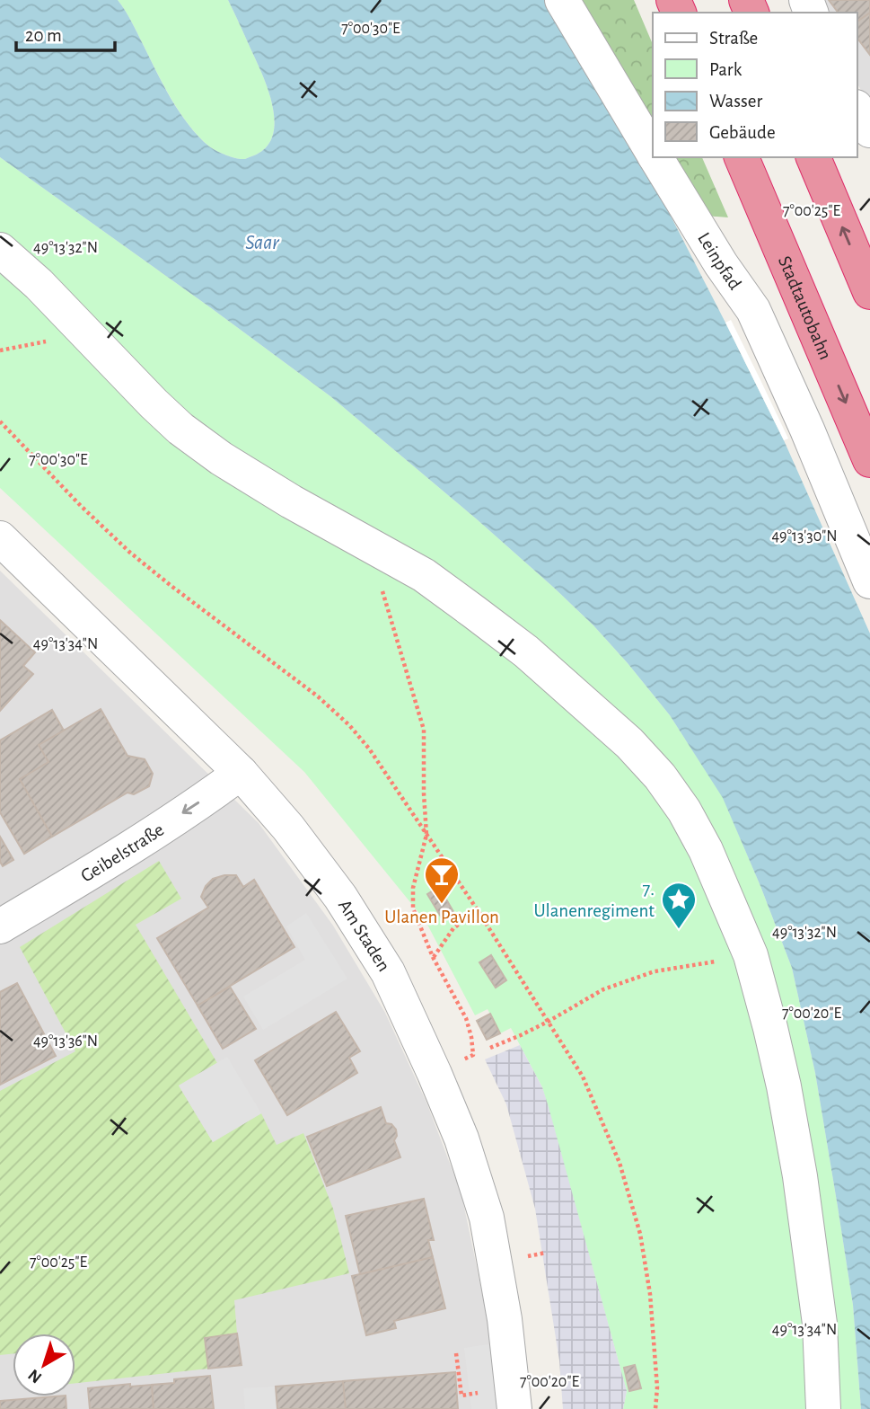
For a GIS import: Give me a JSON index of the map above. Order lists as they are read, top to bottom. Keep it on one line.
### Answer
{"streets":{"highway":["Stadtautobahn"],"street":["Leinpfad","Geibelstraße","Am Staden"]},"crossings":[["Geibelstraße","Am Staden"]],"one_way":["Geibelstraße"],"water":["Saar"],"places":{"bar":["Ulanen Pavillon"],"place":["7. Ulanenregiment"]},"legend":["Straße","Park","Wasser","Gebäude"],"scale_bar":"20 m","north":"bottom left","coordinates":["7°00'30\"E","7°00'25\"E","49°13'32\"N","49°13'30\"N","49°13'34\"N","7°00'20\"E","49°13'36\"N"]}
